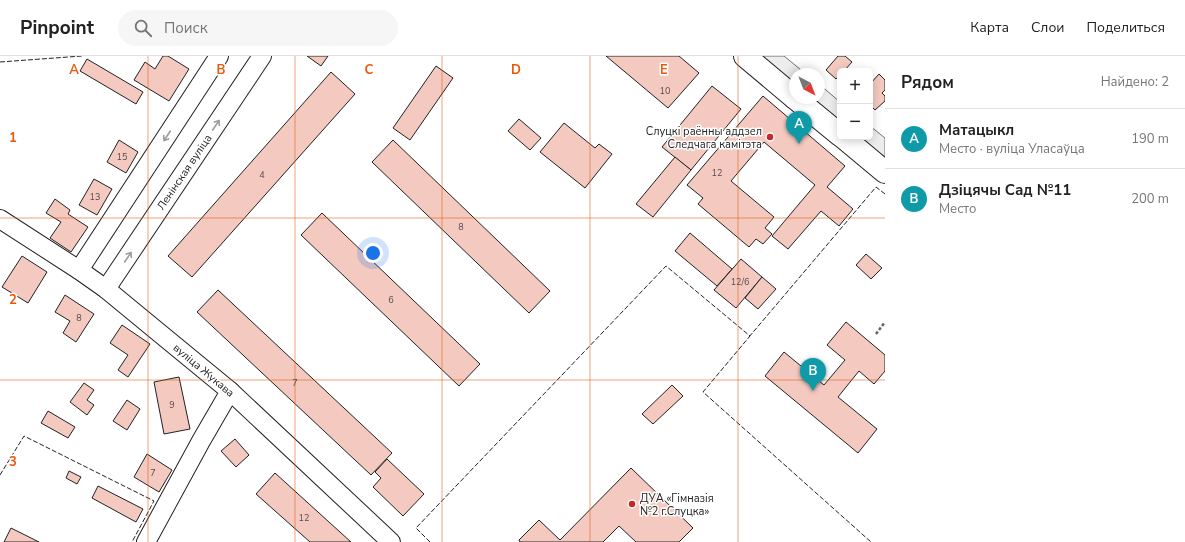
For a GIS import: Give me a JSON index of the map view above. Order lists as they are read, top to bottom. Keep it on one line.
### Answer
{"streets":{"street":["Ленінская вуліца","вуліца Жукава"]},"crossings":[["Ленінская вуліца","вуліца Жукава"]],"places":["Слуцкі раённы аддзел Следчага камітэта","ДУА «Гімназія №2 г.Слуцка»"],"house_numbers":["10","15","12","4","13","8","12/6","6","8","7","9","7","12"],"north":"bottom right","page":{"header":"Pinpoint","search":"Поиск","nav":["Карта","Слои","Поделиться"],"heading":["Рядом","Найдено: 2"],"map_buttons":["+","−"],"list":[{"mark":"A","name":"Матацыкл","note":"Место · вуліца Уласаўца","value":"190 m"},{"mark":"B","name":"Дзіцячы Сад №11","note":"Место","value":"200 m"}],"pins":["A","B"]},"grid":{"columns":["A","B","C","D","E"],"rows":["1","2","3"]}}
